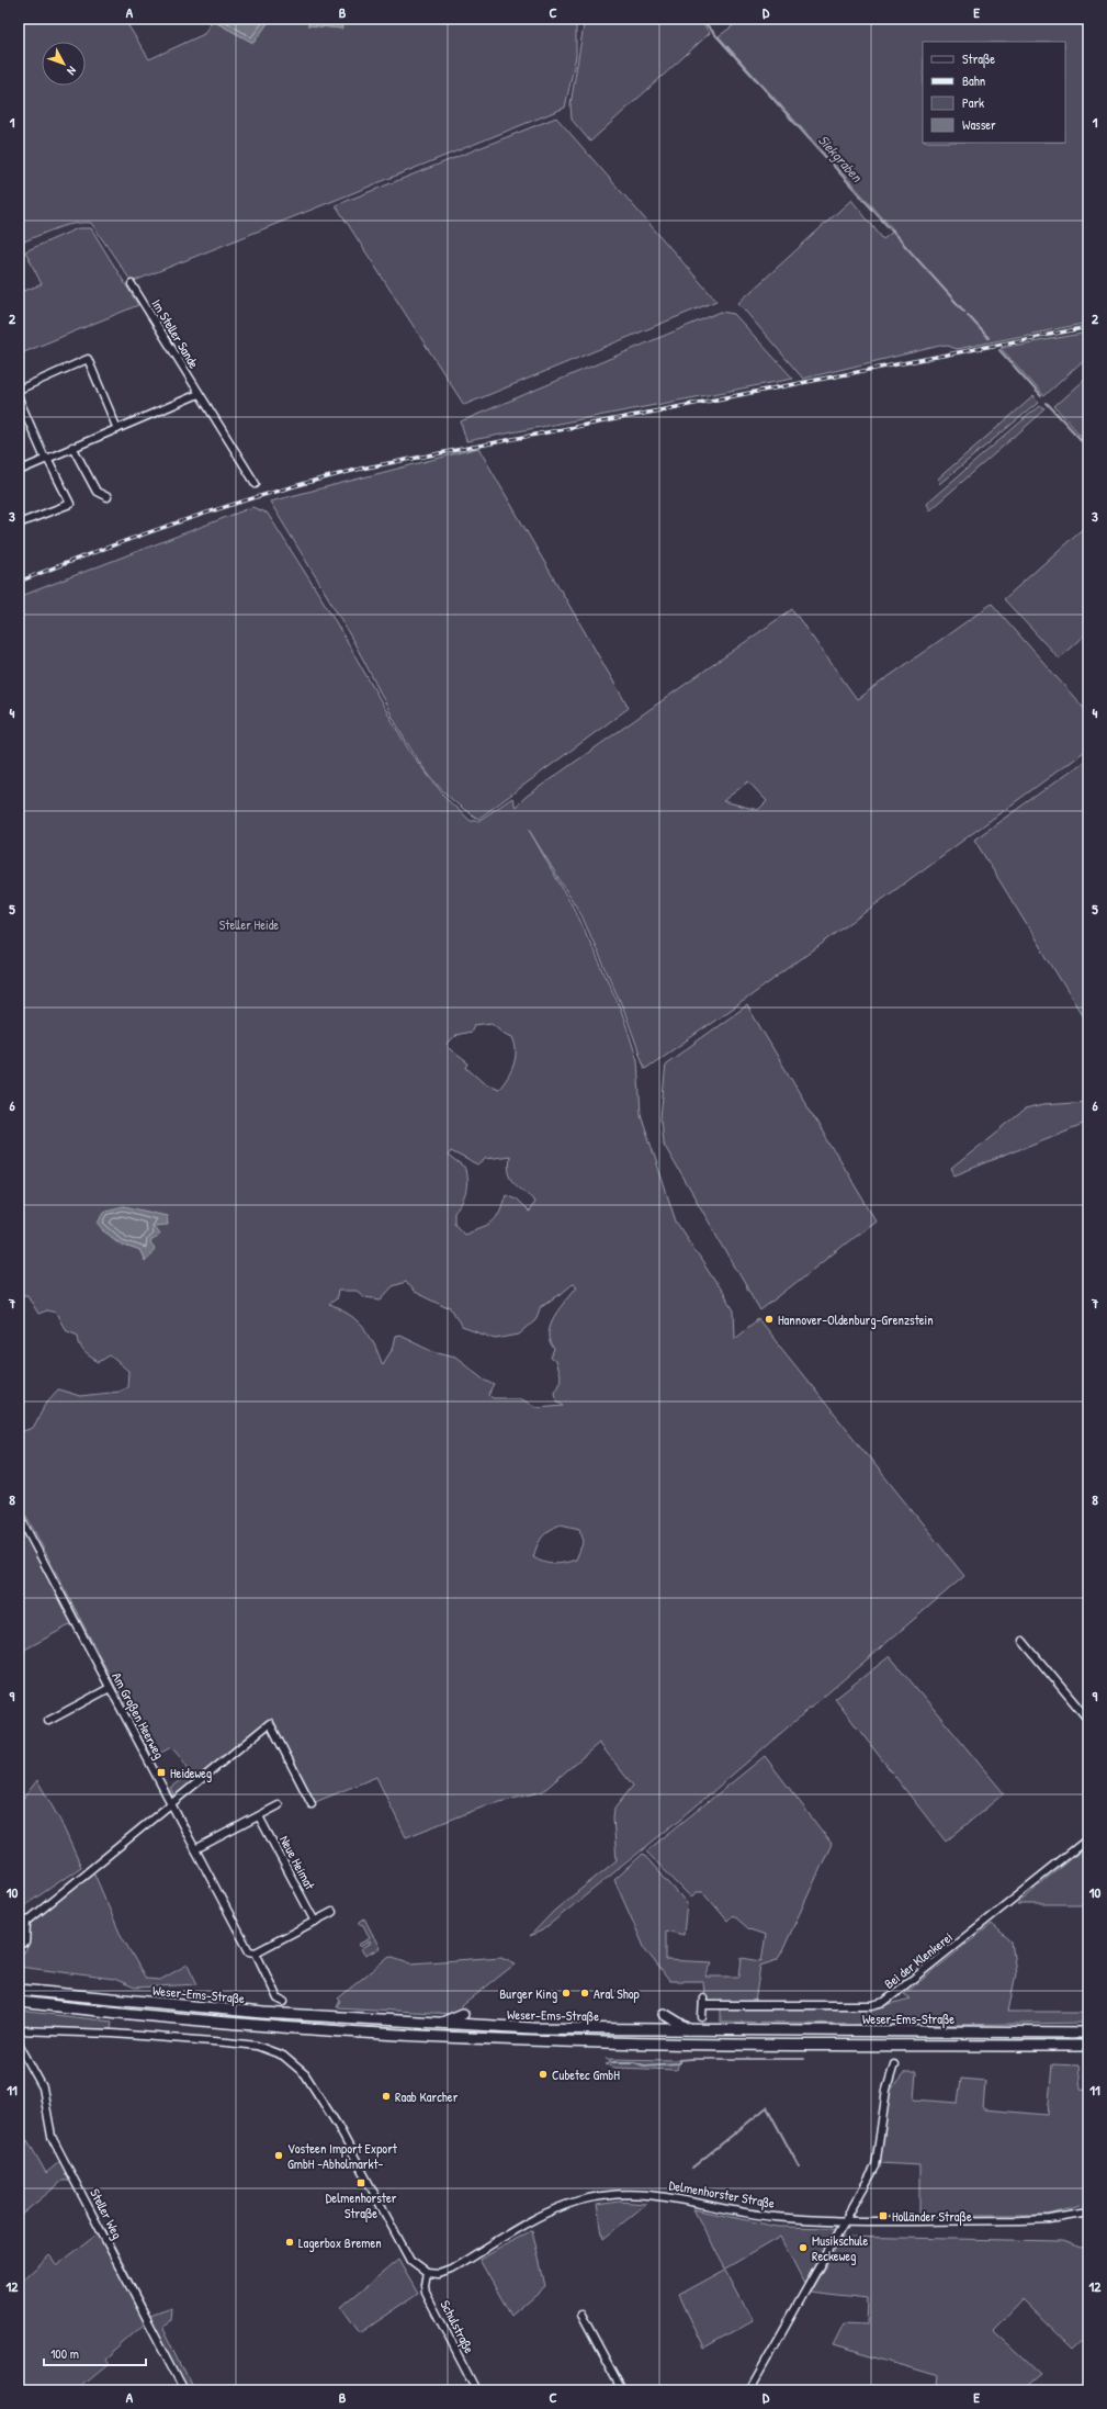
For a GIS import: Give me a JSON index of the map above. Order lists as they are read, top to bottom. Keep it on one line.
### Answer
{"streets":{"highway":["Weser-Ems-Straße"],"street":["Im Steller Sande","Am Großen Heerweg","Neue Heimat","Bei der Klenkerei","Delmenhorster Straße","Steller Weg","Schulstraße"]},"crossings":[["Delmenhorster Straße","Schulstraße"]],"water":["Siekgraben"],"parks":["Steller Heide"],"places":{"other":["Hannover-Oldenburg-Grenzstein","Burger King","Aral Shop","Cubetec GmbH","Raab Karcher","Vosteen Import Export GmbH -Abholmarkt-","Lagerbox Bremen","Musikschule Reckeweg"],"transit":["Heideweg","Delmenhorster Straße","Holländer Straße"]},"legend":["Straße","Bahn","Park","Wasser"],"scale_bar":"100 m","north":"bottom right","grid":{"columns":["A","B","C","D","E"],"rows":["1","2","3","4","5","6","7","8","9","10","11","12"]}}
